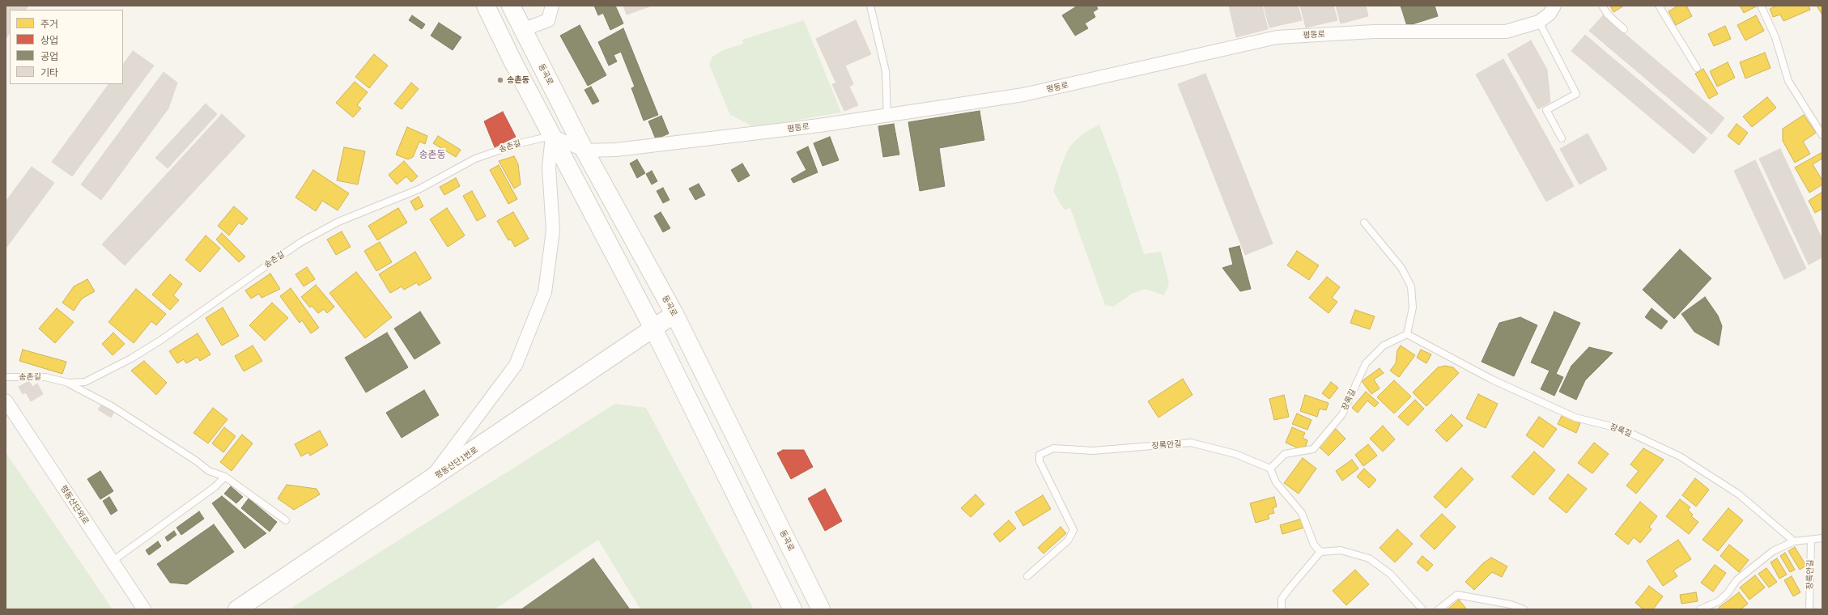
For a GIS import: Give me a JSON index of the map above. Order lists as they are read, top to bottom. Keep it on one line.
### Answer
{"streets":{"main road":["동곡로","평동산단1번로"],"street":["평동로","평동산단외로"],"lane":["송촌길","장록길","장록안길"]},"crossings":[["평동로","동곡로"],["평동로","송촌길"],["동곡로","평동산단1번로"],["장록길","장록안길"]],"districts":["송촌동"],"places":["송촌동"],"legend":["주거","상업","공업","기타"]}
